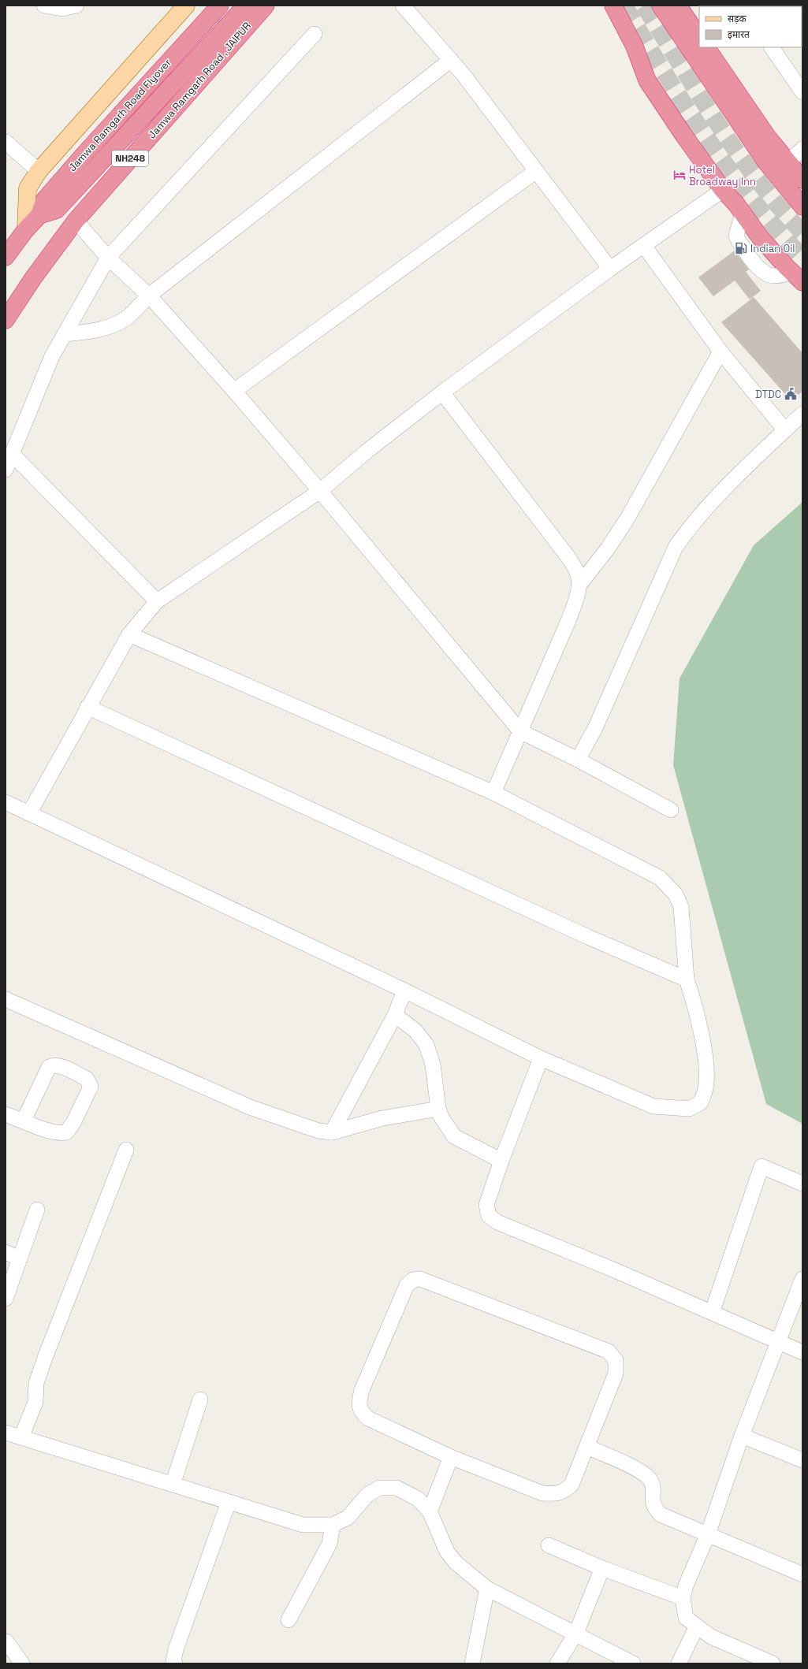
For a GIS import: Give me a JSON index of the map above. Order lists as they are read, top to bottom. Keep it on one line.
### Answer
{"streets":{"highway":["Jamwa Ramgarh Road , JAIPUR","Jamwa Ramgarh Road Flyover","NH248"]},"places":{"hotel":["Hotel Broadway Inn"],"fuel station":["Indian Oil"],"public building":["DTDC"]},"legend":["सड़क","इमारत"]}
